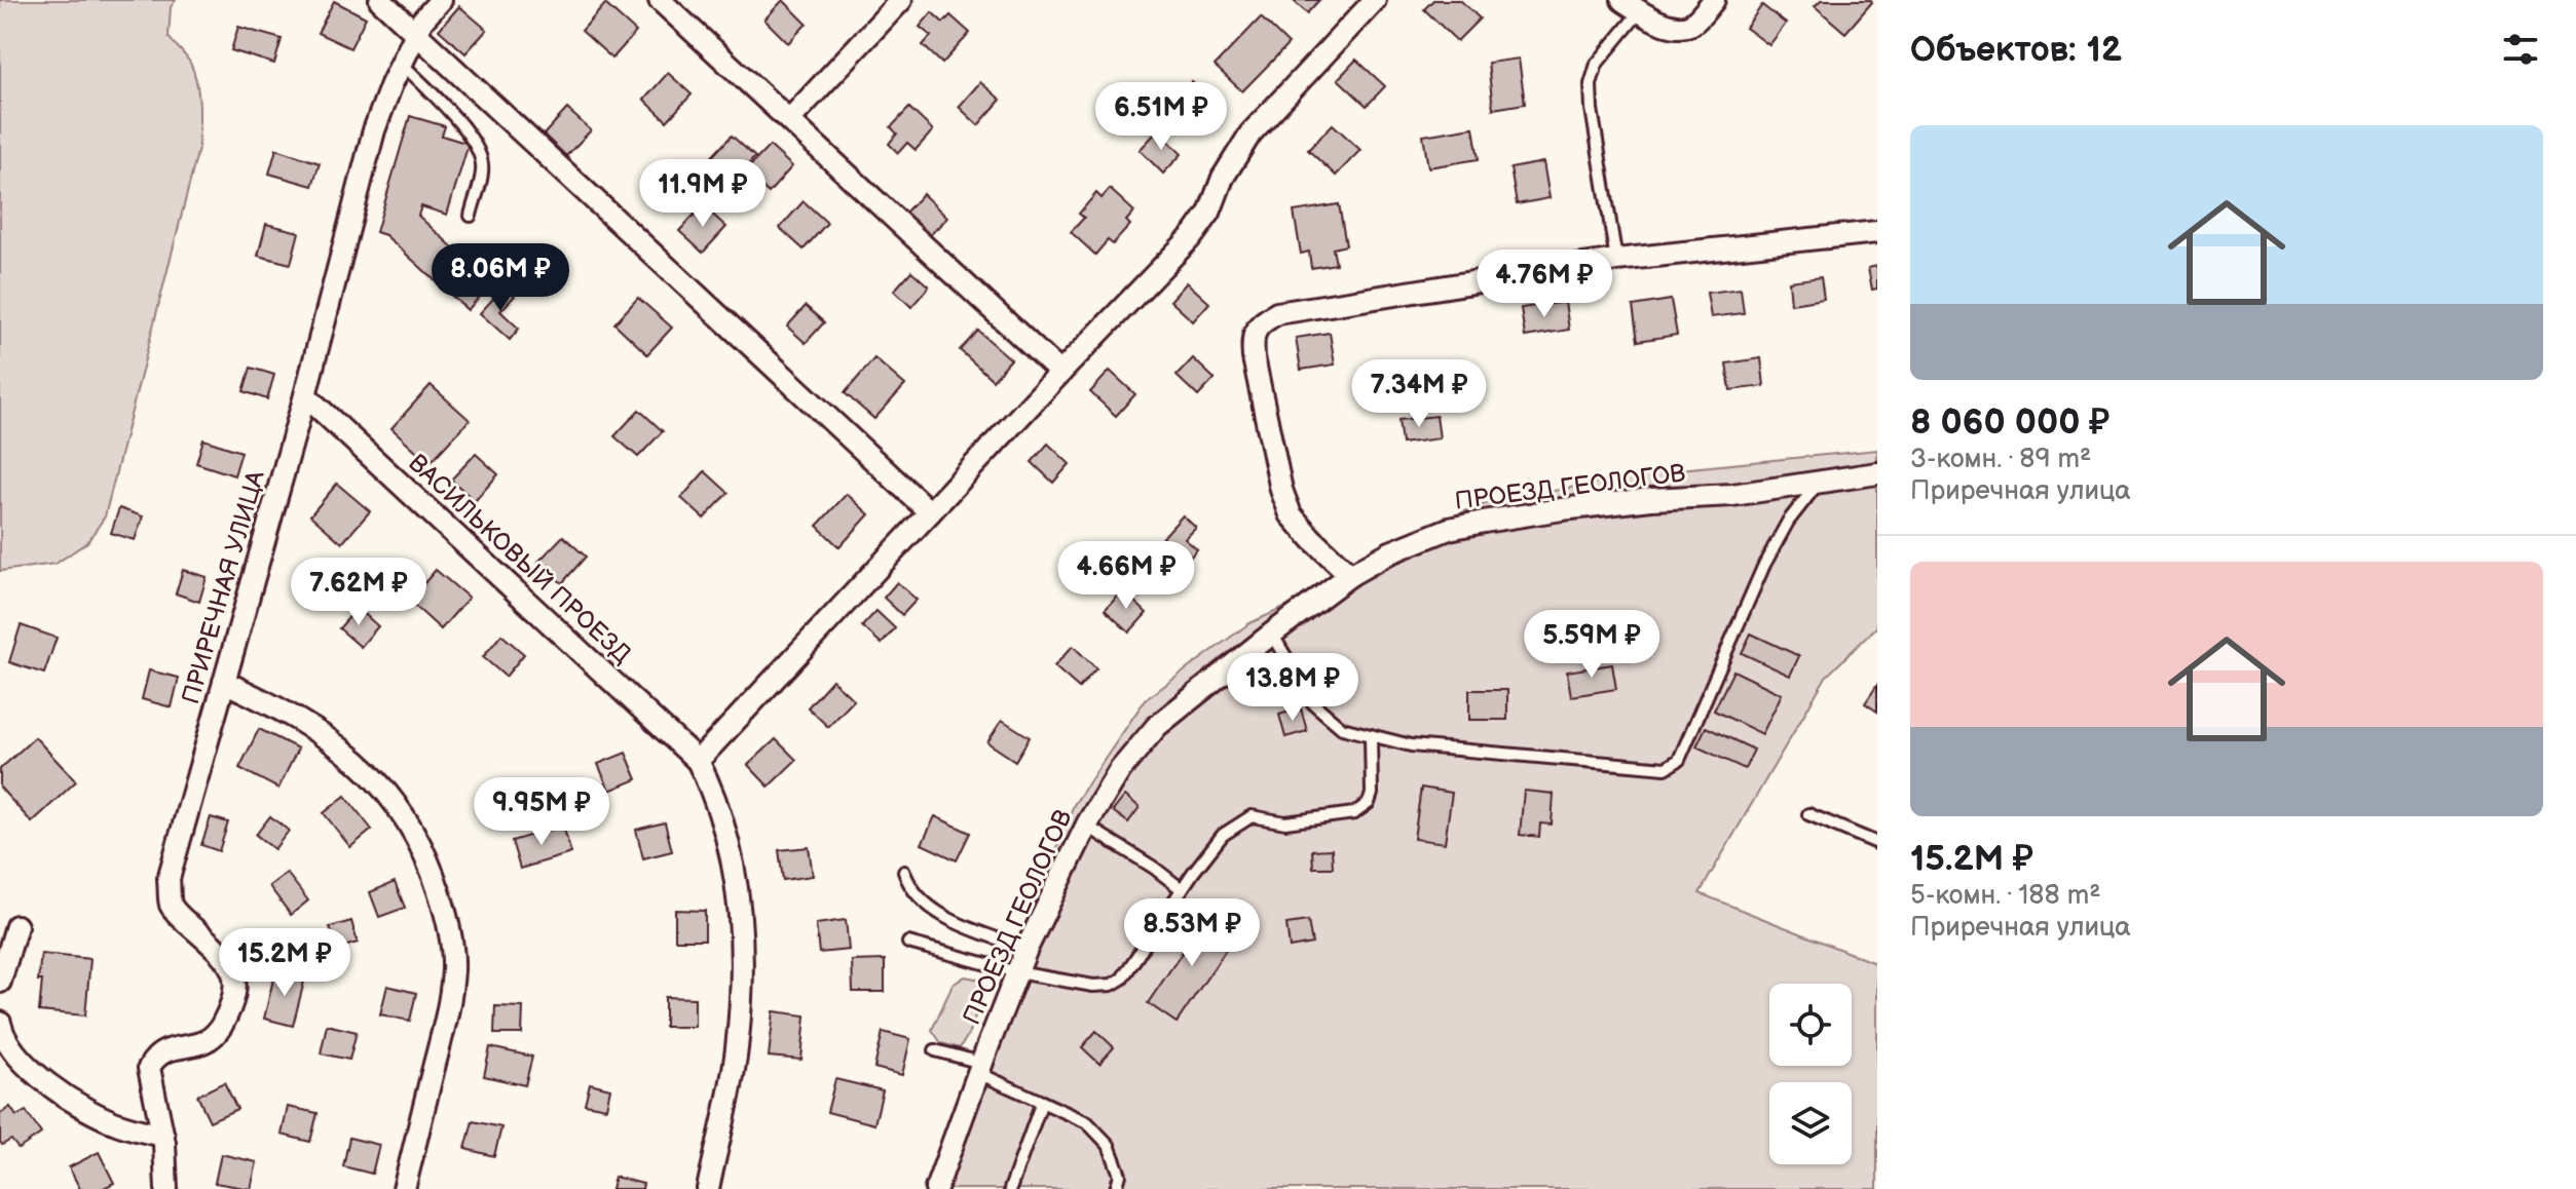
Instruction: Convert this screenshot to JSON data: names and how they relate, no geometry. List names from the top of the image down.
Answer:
{
  "streets": {
    "street": ["ПРОЕЗД ГЕОЛОГОВ", "ВАСИЛЬКОВЫЙ ПРОЕЗД", "ПРИРЕЧНАЯ УЛИЦА"]
  },
  "crossings": [
    ["ВАСИЛЬКОВЫЙ ПРОЕЗД", "ПРИРЕЧНАЯ УЛИЦА"]
  ],
  "page": {
    "heading": "Объектов: 12",
    "price": [
      "6.51M ₽",
      "11.9M ₽",
      "8.06M ₽",
      "4.76M ₽",
      "7.34M ₽",
      "4.66M ₽",
      "7.62M ₽",
      "5.59M ₽",
      "13.8M ₽",
      "9.95M ₽",
      "8.53M ₽",
      "15.2M ₽"
    ],
    "list": [
      {
        "name": "8 060 000 ₽",
        "note": "3-комн. · 89 m² · Приречная улица"
      },
      {
        "name": "15.2M ₽",
        "note": "5-комн. · 188 m² · Приречная улица"
      }
    ]
  }
}
